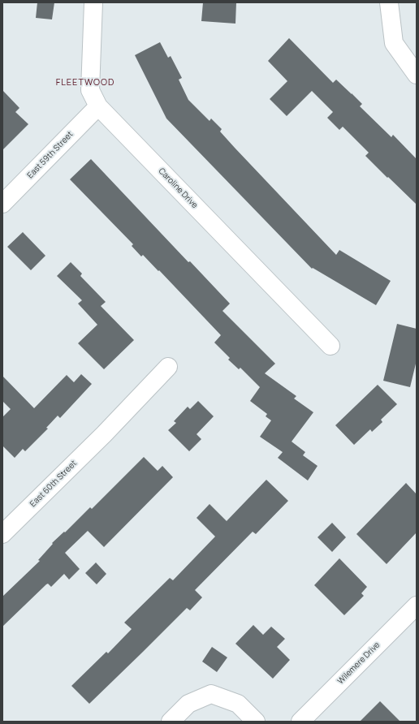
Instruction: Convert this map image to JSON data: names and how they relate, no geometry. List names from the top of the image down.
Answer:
{
  "streets": {
    "street": [
      "East 59th Street",
      "Caroline Drive",
      "East 60th Street",
      "Wilemere Drive"
    ]
  },
  "crossings": [
    ["East 59th Street", "Caroline Drive"]
  ],
  "districts": ["FLEETWOOD"]
}
